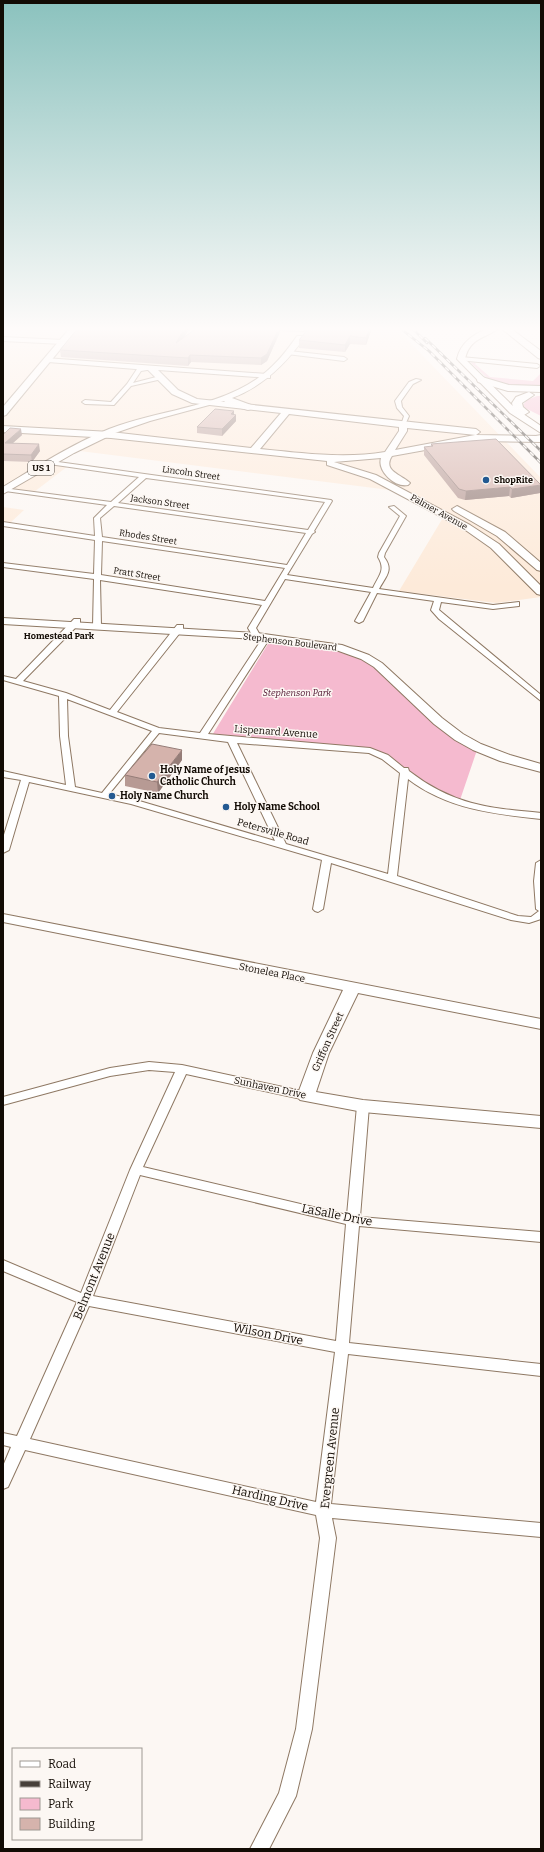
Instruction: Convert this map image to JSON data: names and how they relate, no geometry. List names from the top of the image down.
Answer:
{
  "streets": {
    "main road": ["US 1"],
    "street": [
      "Lincoln Street",
      "Jackson Street",
      "Palmer Avenue",
      "Rhodes Street",
      "Pratt Street",
      "Stephenson Boulevard",
      "Lispenard Avenue",
      "Petersville Road",
      "Stonelea Place",
      "Griffon Street",
      "Sunhaven Drive",
      "LaSalle Drive",
      "Belmont Avenue",
      "Wilson Drive",
      "Evergreen Avenue",
      "Harding Drive"
    ]
  },
  "crossings": [
    ["US 1", "Lincoln Street"],
    ["US 1", "Jackson Street"],
    ["Lincoln Street", "Jackson Street"],
    ["Stonelea Place", "Griffon Street"],
    ["Griffon Street", "Sunhaven Drive"],
    ["Sunhaven Drive", "Belmont Avenue"],
    ["Sunhaven Drive", "Evergreen Avenue"],
    ["LaSalle Drive", "Belmont Avenue"],
    ["LaSalle Drive", "Evergreen Avenue"],
    ["Belmont Avenue", "Wilson Drive"],
    ["Belmont Avenue", "Harding Drive"],
    ["Wilson Drive", "Evergreen Avenue"],
    ["Evergreen Avenue", "Harding Drive"]
  ],
  "districts": ["Homestead Park"],
  "parks": ["Stephenson Park"],
  "places": [
    "ShopRite",
    "Holy Name of Jesus Catholic Church",
    "Holy Name Church",
    "Holy Name School"
  ],
  "legend": [
    "Road",
    "Railway",
    "Park",
    "Building"
  ]
}
